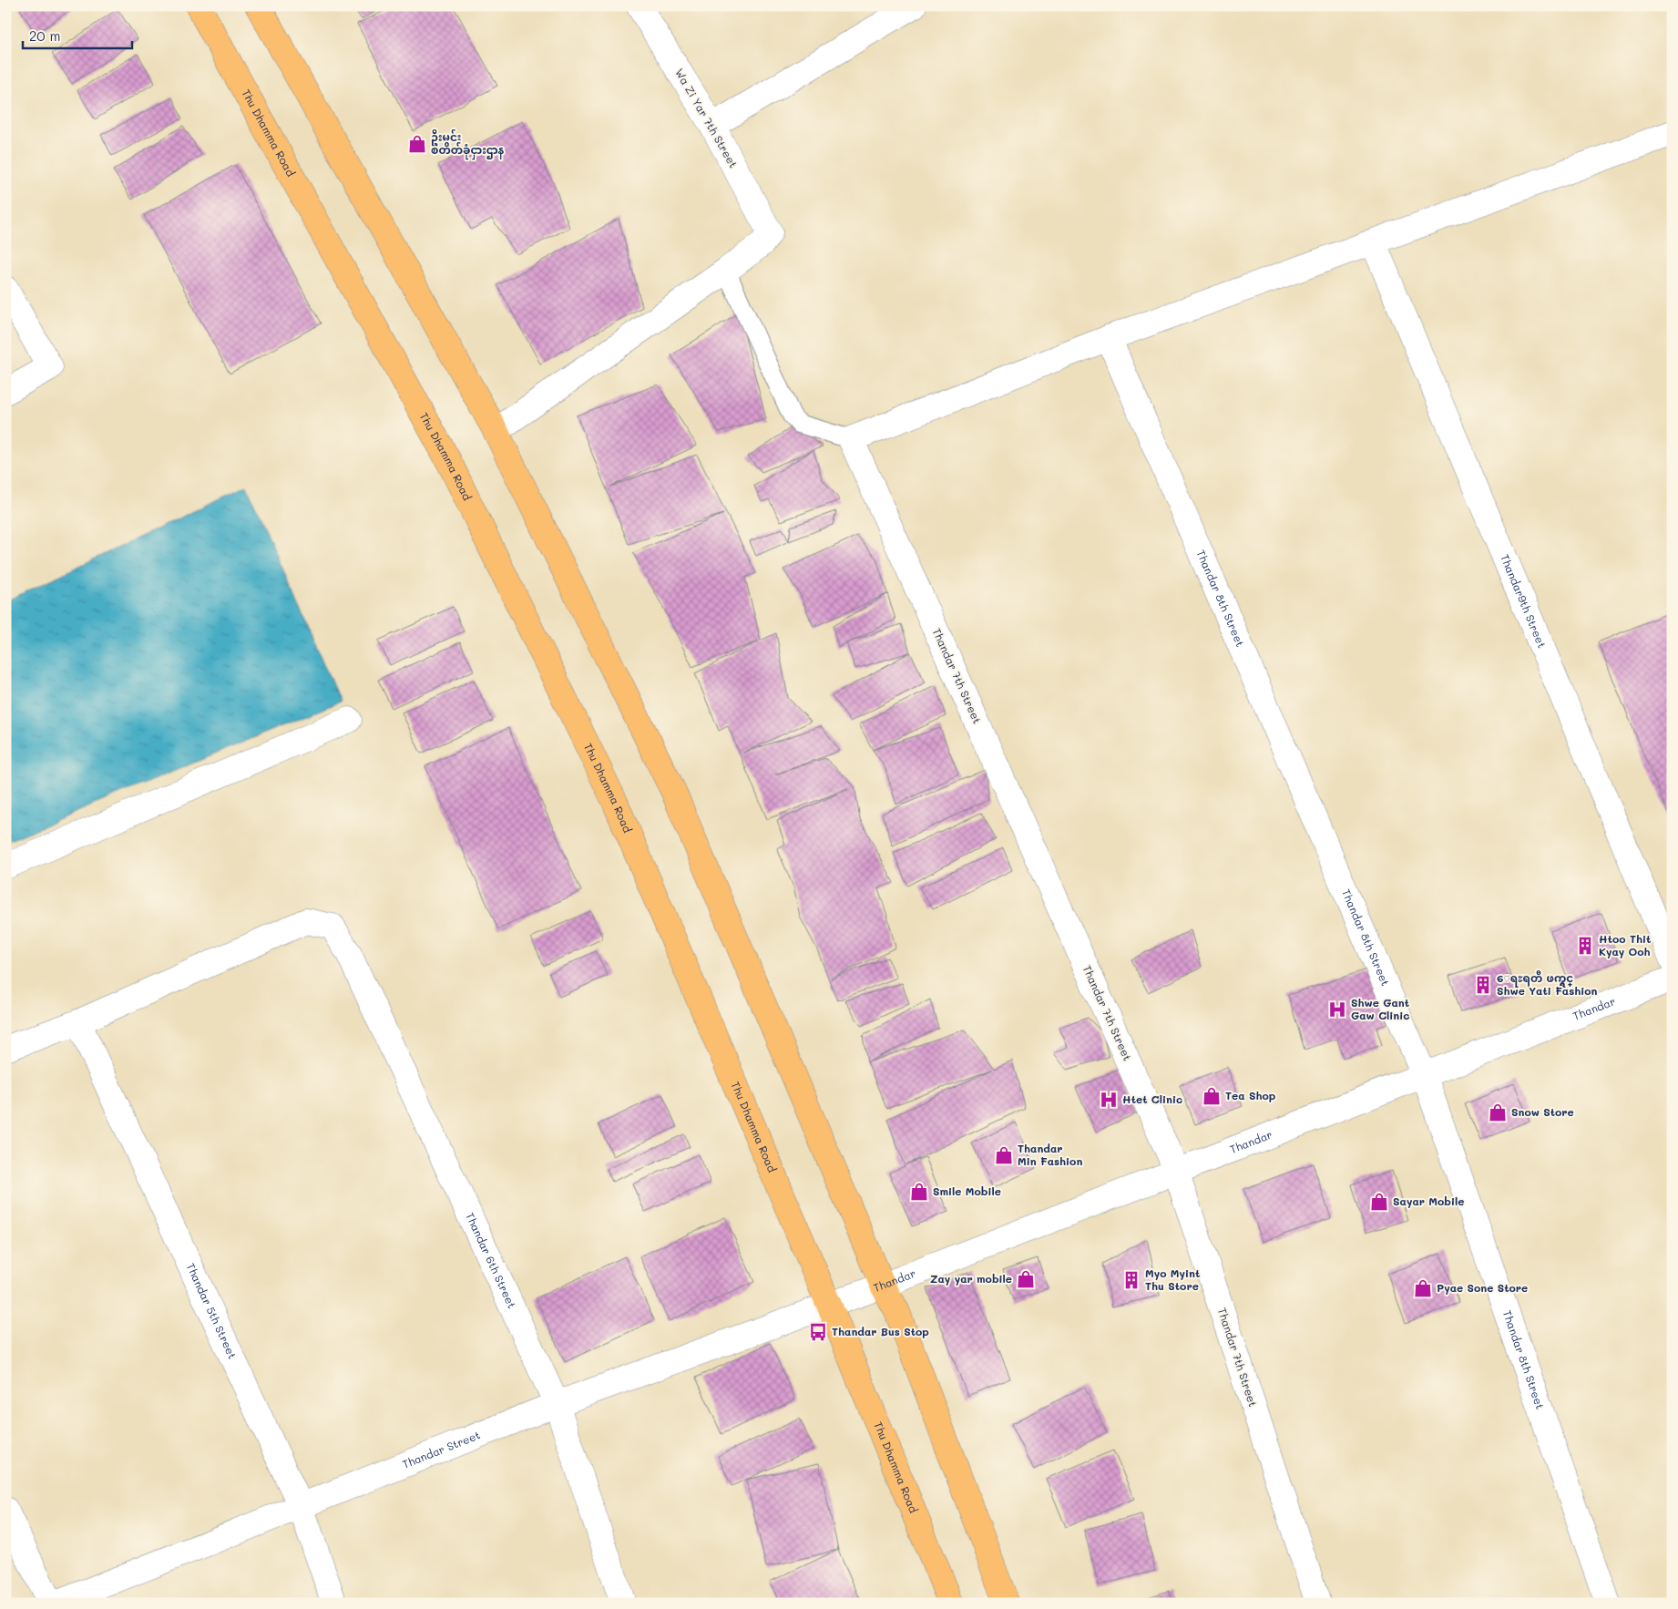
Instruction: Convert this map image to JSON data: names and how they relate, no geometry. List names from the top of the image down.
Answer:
{
  "streets": {
    "main road": ["Thu Dhamma Road"],
    "street": [
      "Wa Zi Yar 7th Street",
      "Thandar 8th Street",
      "Thandar9th Street",
      "Thandar 7th Street",
      "Thandar",
      "Thandar 6th Street",
      "Thandar 5th Street",
      "Thandar Street"
    ]
  },
  "crossings": [
    ["Thu Dhamma Road", "Thandar"],
    ["Thu Dhamma Road", "Thandar Street"],
    ["Thandar 8th Street", "Thandar"],
    ["Thandar 7th Street", "Thandar"],
    ["Thandar", "Thandar Street"],
    ["Thandar 6th Street", "Thandar 5th Street"],
    ["Thandar 6th Street", "Thandar Street"],
    ["Thandar 5th Street", "Thandar Street"]
  ],
  "places": {
    "shop": [
      "ဦးမင်း စတိတ်ခုံငှားဌာန",
      "Tea Shop",
      "Snow Store",
      "Thandar Min Fashion",
      "Smile Mobile",
      "Sayar Mobile",
      "Zay yar mobile",
      "Pyae Sone Store"
    ],
    "building": ["Htoo Thit Kyay Ooh", "ေရႊရတီ ဖက္ရွင္ Shwe Yati Fashion", "Myo Myint Thu Store"],
    "hospital": ["Shwe Gant Gaw Clinic", "Htet Clinic"],
    "bus stop": ["Thandar Bus Stop"]
  },
  "scale_bar": "20 m"
}
